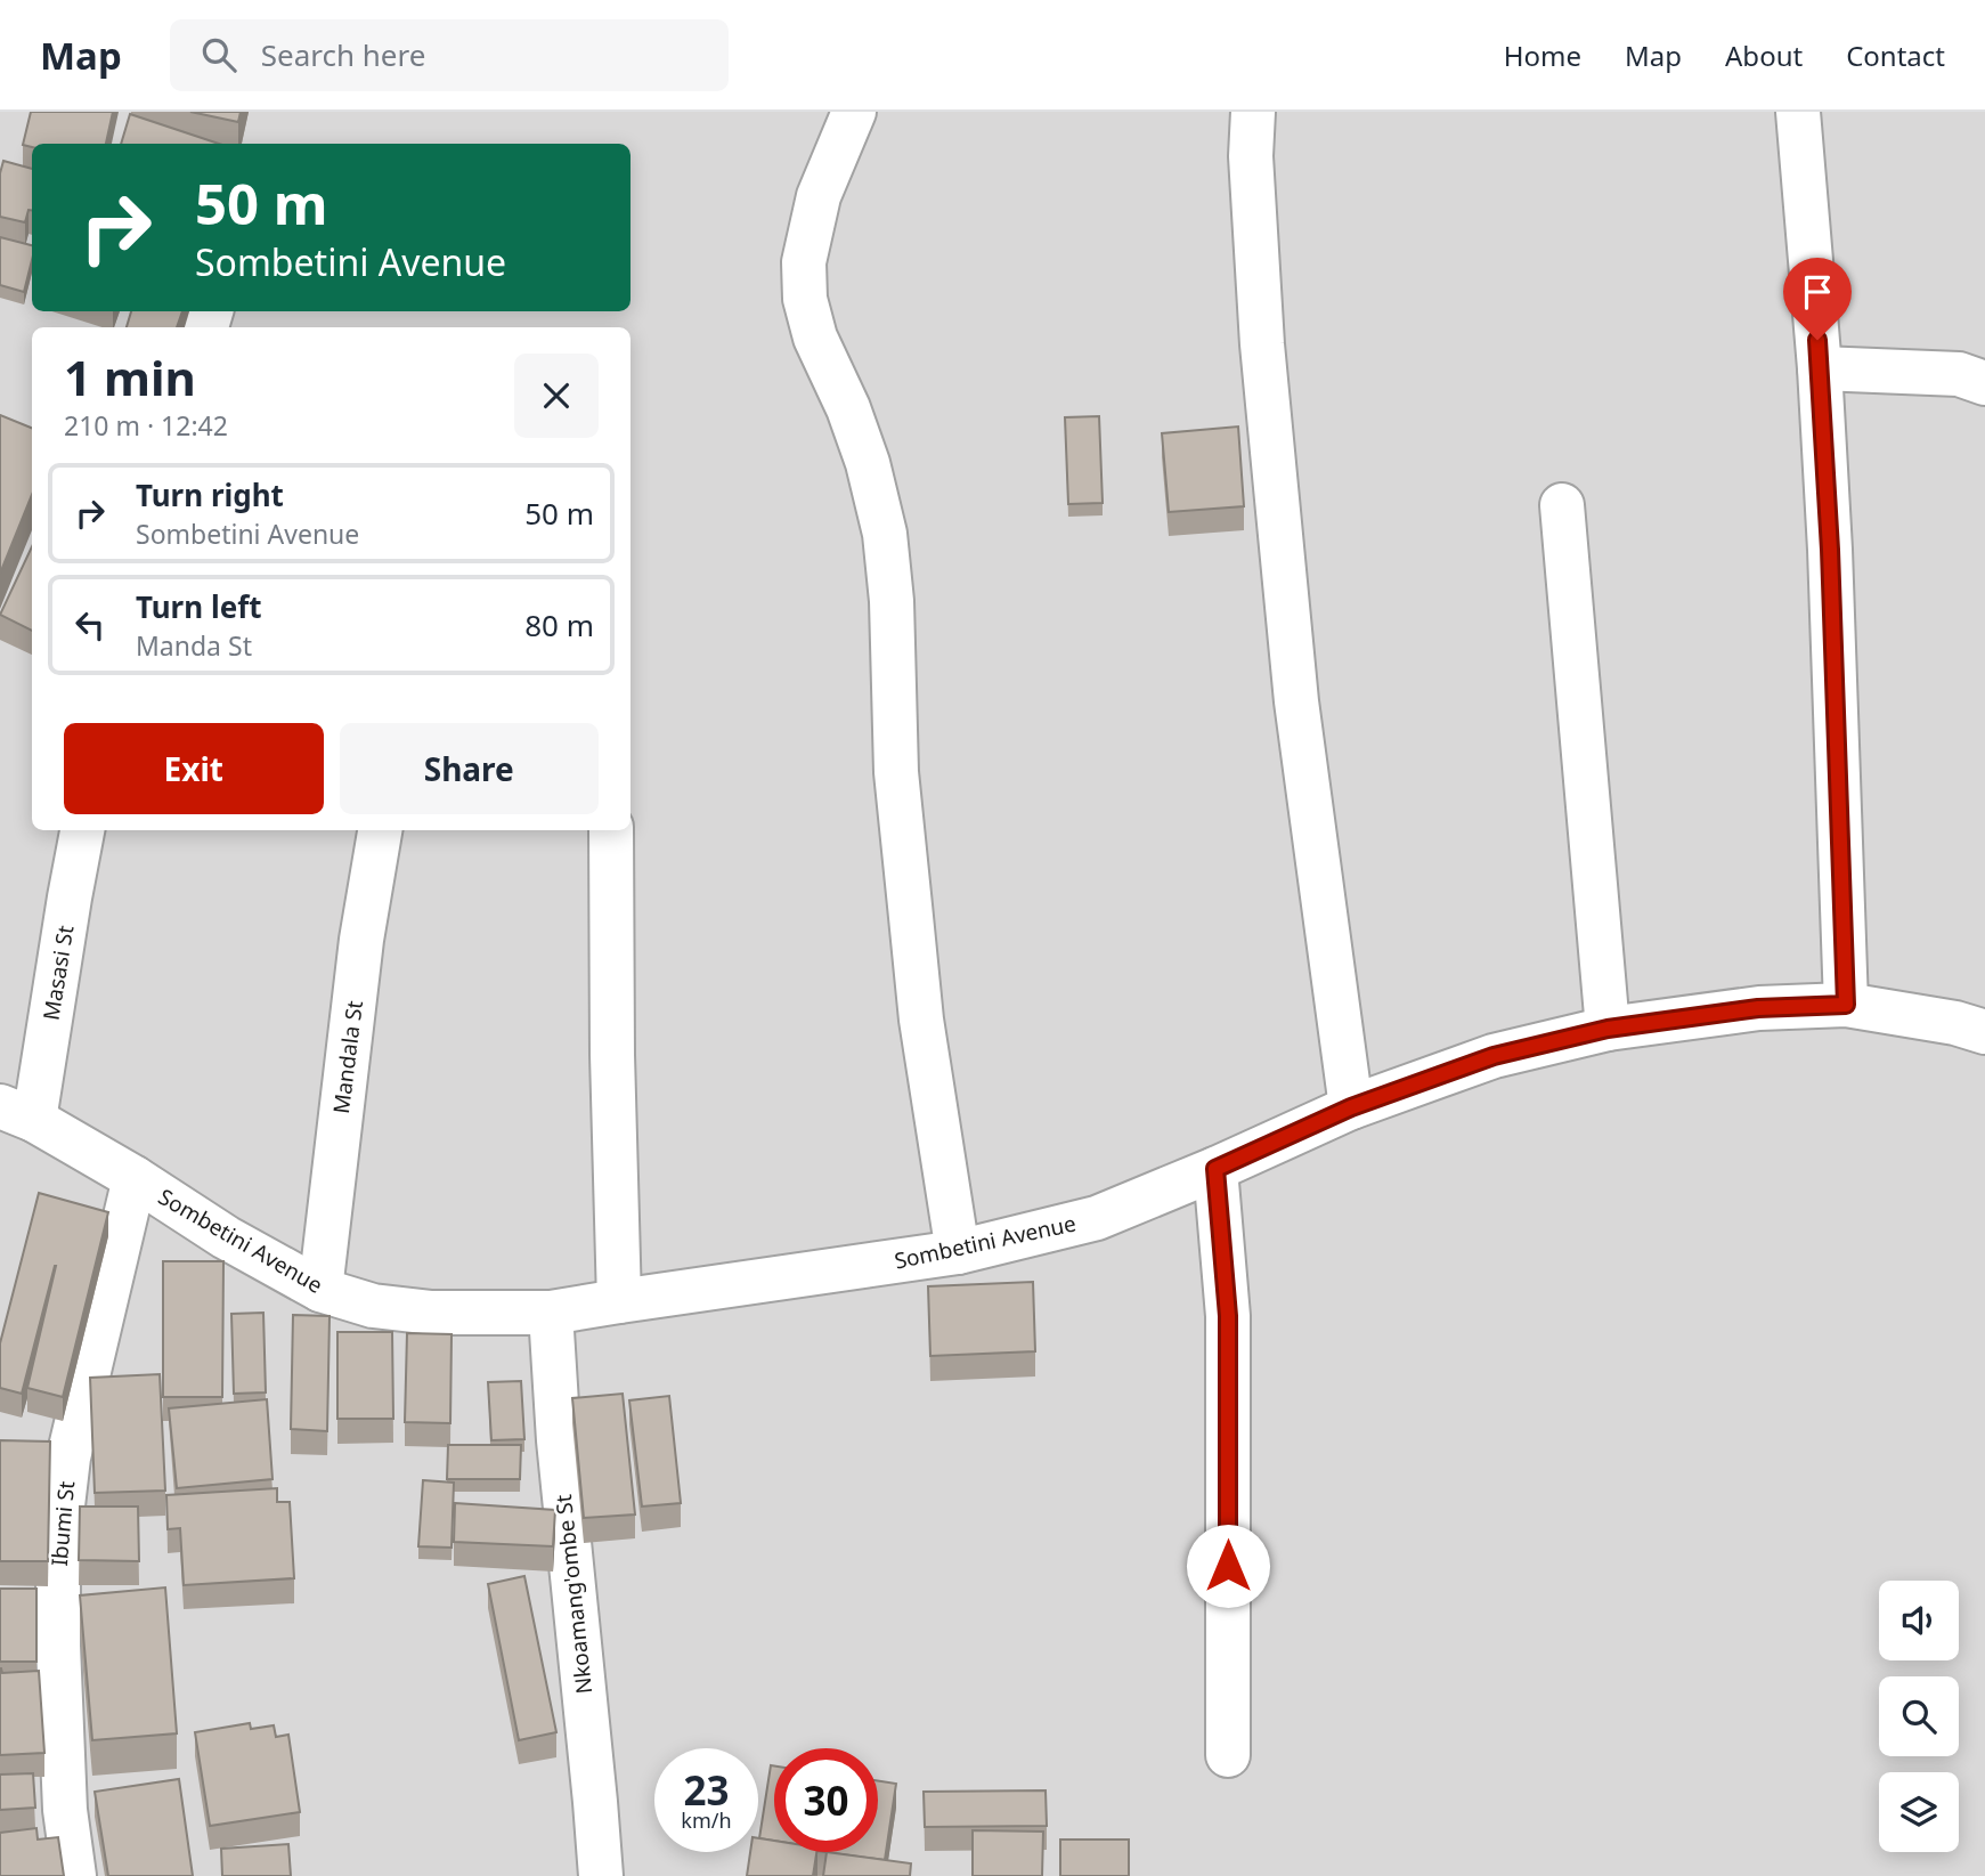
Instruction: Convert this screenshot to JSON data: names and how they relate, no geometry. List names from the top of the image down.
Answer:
{
  "streets": {
    "street": [
      "Masasi St",
      "Mandala St",
      "Sombetini Avenue",
      "Ibumi St",
      "Nkoamang'ombe St"
    ]
  },
  "crossings": [
    ["Masasi St", "Sombetini Avenue"],
    ["Mandala St", "Sombetini Avenue"],
    ["Sombetini Avenue", "Ibumi St"],
    ["Sombetini Avenue", "Nkoamang'ombe St"]
  ],
  "page": {
    "header": "Map",
    "search": "Search here",
    "nav": [
      "Home",
      "Map",
      "About",
      "Contact"
    ],
    "turn": ["50 m", "Sombetini Avenue"],
    "heading": ["1 min", "210 m · 12:42"],
    "list": [
      {
        "name": "Turn right",
        "note": "Sombetini Avenue",
        "value": "50 m"
      },
      {
        "name": "Turn left",
        "note": "Manda St",
        "value": "80 m"
      }
    ],
    "buttons": ["Exit", "Share"],
    "speed": "23 km/h",
    "limit": "30"
  }
}
